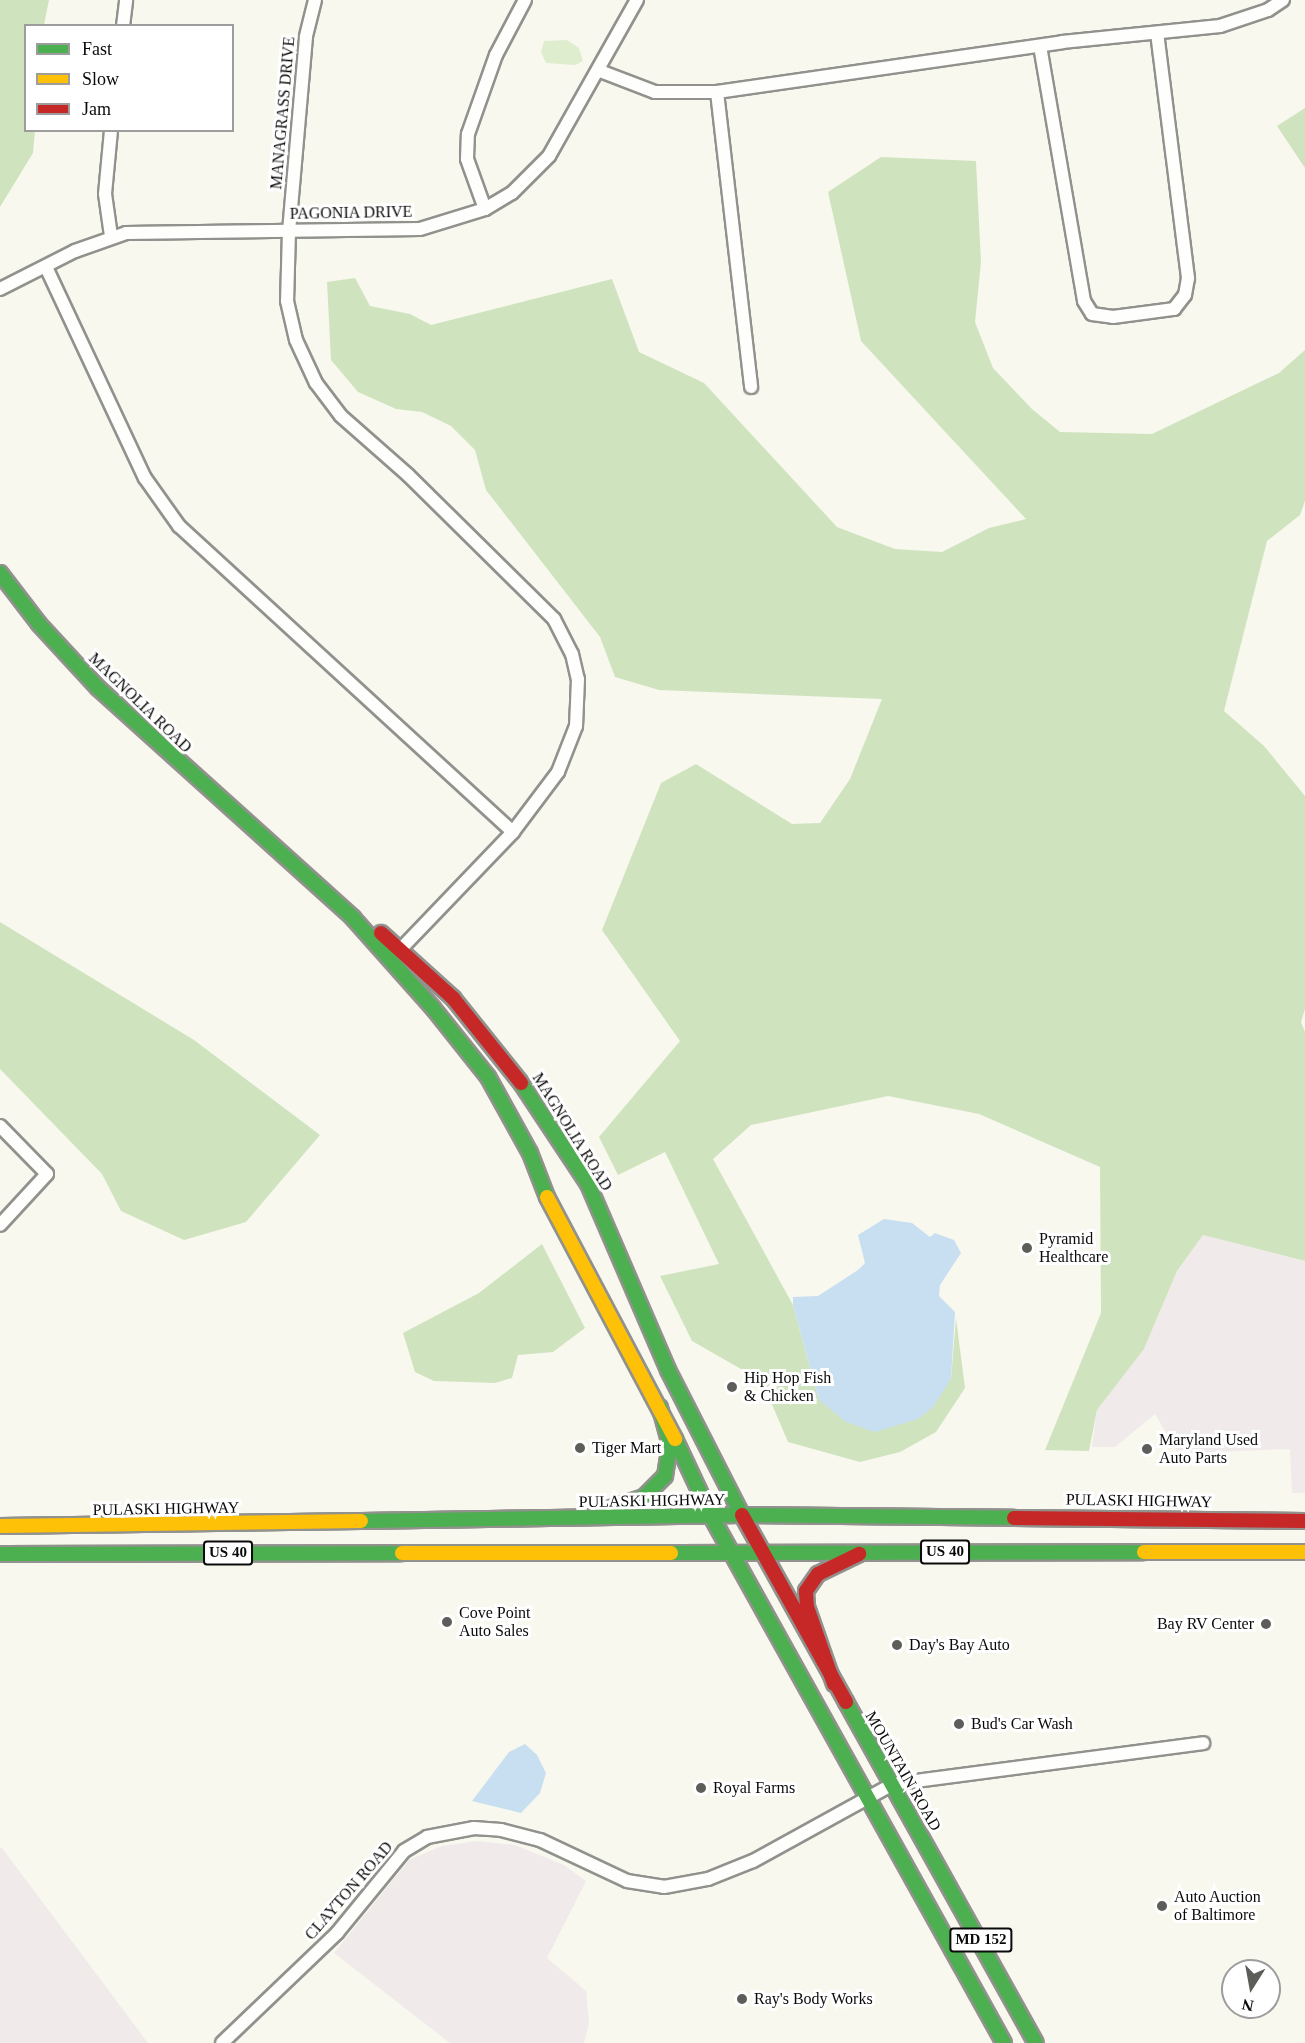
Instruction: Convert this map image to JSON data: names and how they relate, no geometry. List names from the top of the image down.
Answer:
{
  "streets": {
    "main road": [
      "MAGNOLIA ROAD",
      "PULASKI HIGHWAY",
      "US 40",
      "MOUNTAIN ROAD",
      "MD 152"
    ],
    "street": ["MANAGRASS DRIVE", "PAGONIA DRIVE", "CLAYTON ROAD"]
  },
  "crossings": [
    ["MANAGRASS DRIVE", "PAGONIA DRIVE"],
    ["MANAGRASS DRIVE", "MAGNOLIA ROAD"],
    ["MAGNOLIA ROAD", "PULASKI HIGHWAY"],
    ["MAGNOLIA ROAD", "MOUNTAIN ROAD"],
    ["MAGNOLIA ROAD", "MD 152"],
    ["PULASKI HIGHWAY", "MOUNTAIN ROAD"],
    ["PULASKI HIGHWAY", "MD 152"],
    ["MOUNTAIN ROAD", "CLAYTON ROAD"],
    ["CLAYTON ROAD", "MD 152"]
  ],
  "places": [
    "Pyramid Healthcare",
    "Hip Hop Fish & Chicken",
    "Tiger Mart",
    "Maryland Used Auto Parts",
    "Cove Point Auto Sales",
    "Bay RV Center",
    "Day's Bay Auto",
    "Bud's Car Wash",
    "Royal Farms",
    "Auto Auction of Baltimore",
    "Ray's Body Works"
  ],
  "legend": ["Fast", "Slow", "Jam"],
  "north": "bottom"
}
